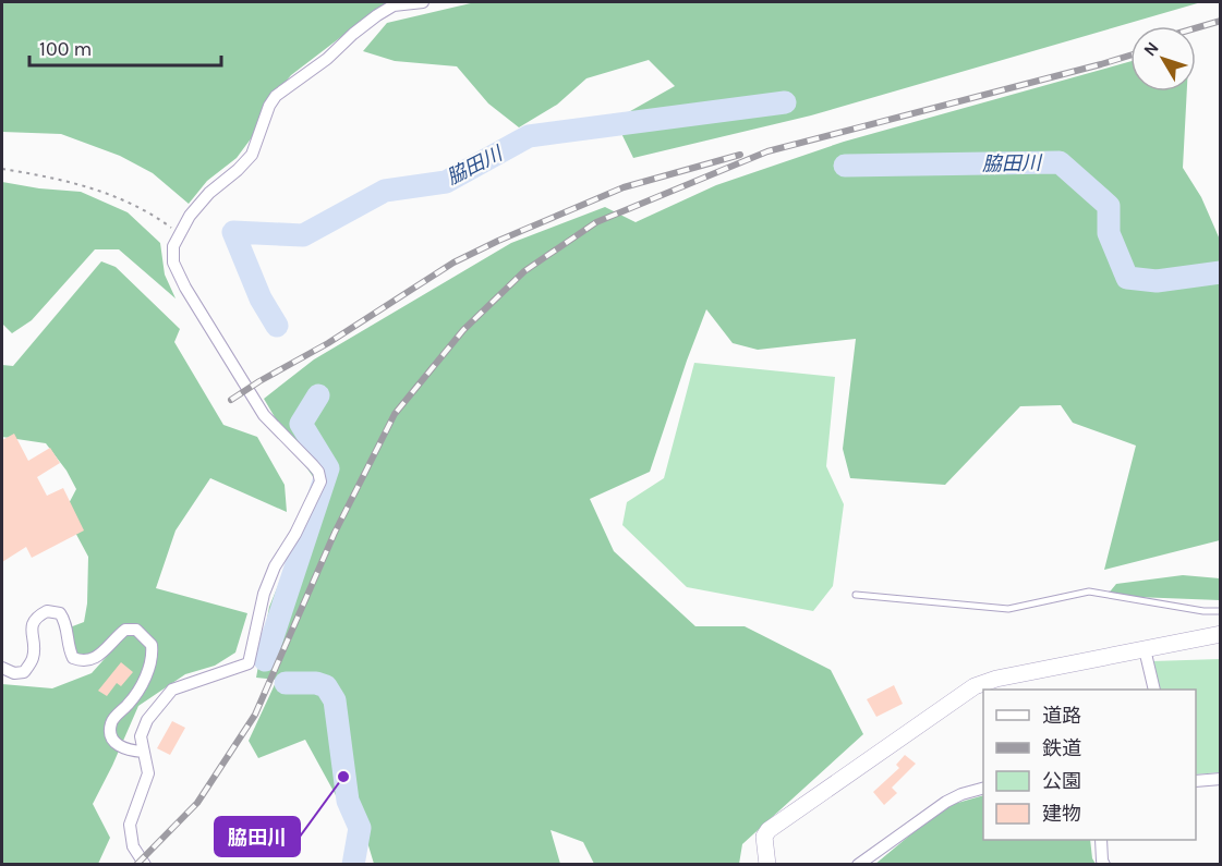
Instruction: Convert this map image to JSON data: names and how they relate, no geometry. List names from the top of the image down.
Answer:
{
  "water": ["脇田川"],
  "places": ["脇田川"],
  "legend": [
    "道路",
    "鉄道",
    "公園",
    "建物"
  ],
  "scale_bar": "100 m",
  "north": "top left"
}
